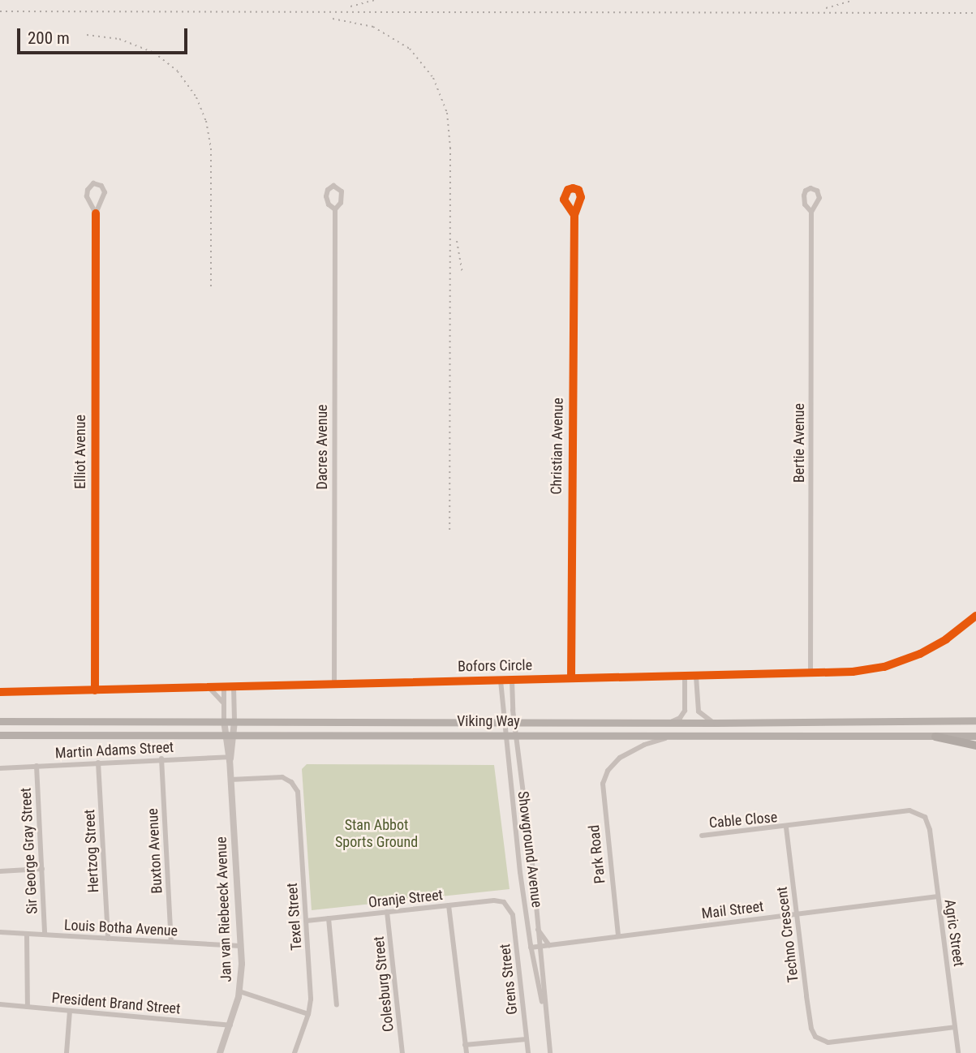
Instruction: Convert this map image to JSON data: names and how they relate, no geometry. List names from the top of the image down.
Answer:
{
  "streets": {
    "main road": ["Viking Way"],
    "street": [
      "Bertie Avenue",
      "Christian Avenue",
      "Dacres Avenue",
      "Elliot Avenue",
      "Bofors Circle",
      "Martin Adams Street",
      "Cable Close",
      "Showground Avenue",
      "Sir George Gray Street",
      "Hertzog Street",
      "Buxton Avenue",
      "Park Road",
      "Oranje Street",
      "Jan van Riebeeck Avenue",
      "Mail Street",
      "Texel Street",
      "Louis Botha Avenue",
      "Agric Street",
      "Techno Crescent",
      "Grens Street",
      "Colesburg Street",
      "President Brand Street"
    ]
  },
  "crossings": [
    ["Bertie Avenue", "Bofors Circle"],
    ["Christian Avenue", "Bofors Circle"],
    ["Dacres Avenue", "Bofors Circle"],
    ["Elliot Avenue", "Bofors Circle"],
    ["Bofors Circle", "Showground Avenue"],
    ["Bofors Circle", "Jan van Riebeeck Avenue"],
    ["Viking Way", "Showground Avenue"],
    ["Viking Way", "Park Road"],
    ["Viking Way", "Jan van Riebeeck Avenue"],
    ["Martin Adams Street", "Sir George Gray Street"],
    ["Martin Adams Street", "Hertzog Street"],
    ["Martin Adams Street", "Buxton Avenue"],
    ["Martin Adams Street", "Jan van Riebeeck Avenue"],
    ["Cable Close", "Agric Street"],
    ["Cable Close", "Techno Crescent"],
    ["Showground Avenue", "Mail Street"],
    ["Sir George Gray Street", "Louis Botha Avenue"],
    ["Hertzog Street", "Louis Botha Avenue"],
    ["Buxton Avenue", "Louis Botha Avenue"],
    ["Park Road", "Mail Street"],
    ["Oranje Street", "Texel Street"],
    ["Oranje Street", "Grens Street"],
    ["Oranje Street", "Colesburg Street"],
    ["Jan van Riebeeck Avenue", "Texel Street"],
    ["Jan van Riebeeck Avenue", "Louis Botha Avenue"],
    ["Jan van Riebeeck Avenue", "President Brand Street"],
    ["Mail Street", "Agric Street"],
    ["Mail Street", "Techno Crescent"],
    ["Agric Street", "Techno Crescent"]
  ],
  "parks": ["Stan Abbot Sports Ground"],
  "scale_bar": "200 m"
}
